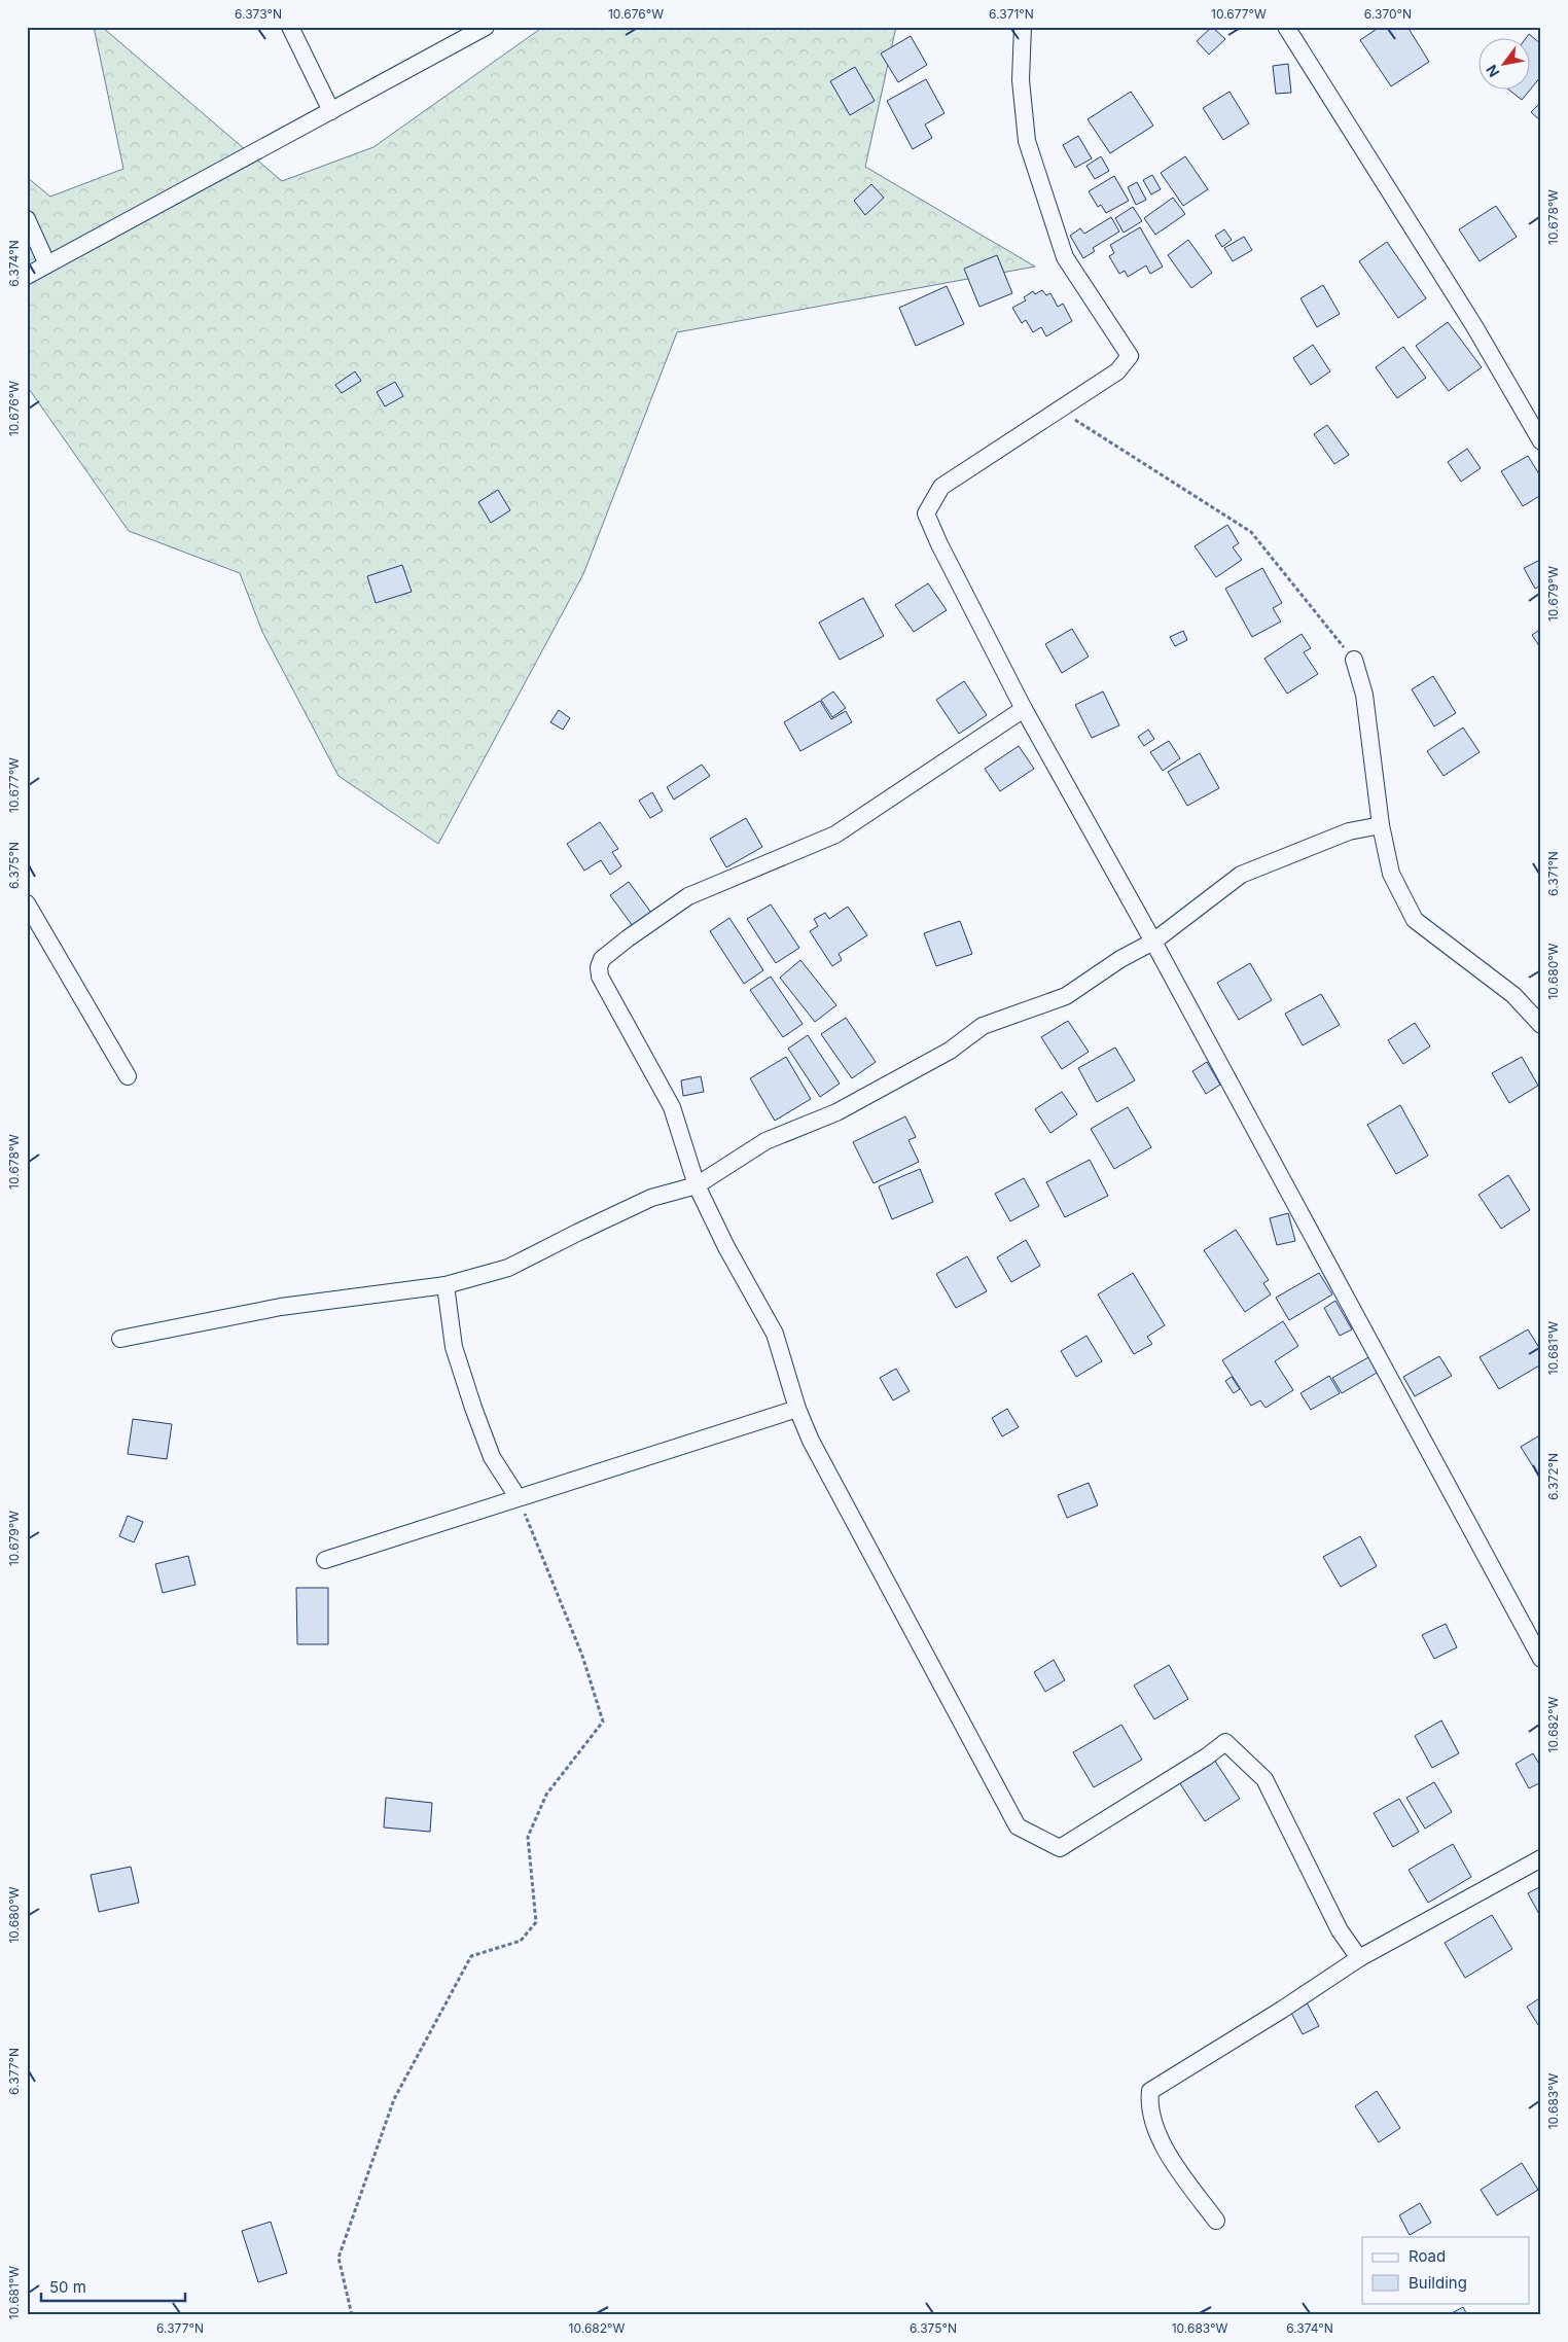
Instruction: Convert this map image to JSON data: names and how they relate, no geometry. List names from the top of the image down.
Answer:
{
  "legend": ["Road", "Building"],
  "scale_bar": "50 m",
  "north": "bottom left",
  "coordinates": [
    "6.373°N",
    "10.676°W",
    "6.371°N",
    "10.677°W",
    "6.370°N",
    "10.678°W",
    "6.374°N",
    "10.679°W",
    "6.375°N",
    "10.680°W",
    "10.681°W",
    "6.372°N",
    "10.682°W",
    "6.377°N",
    "10.683°W"
  ]
}
